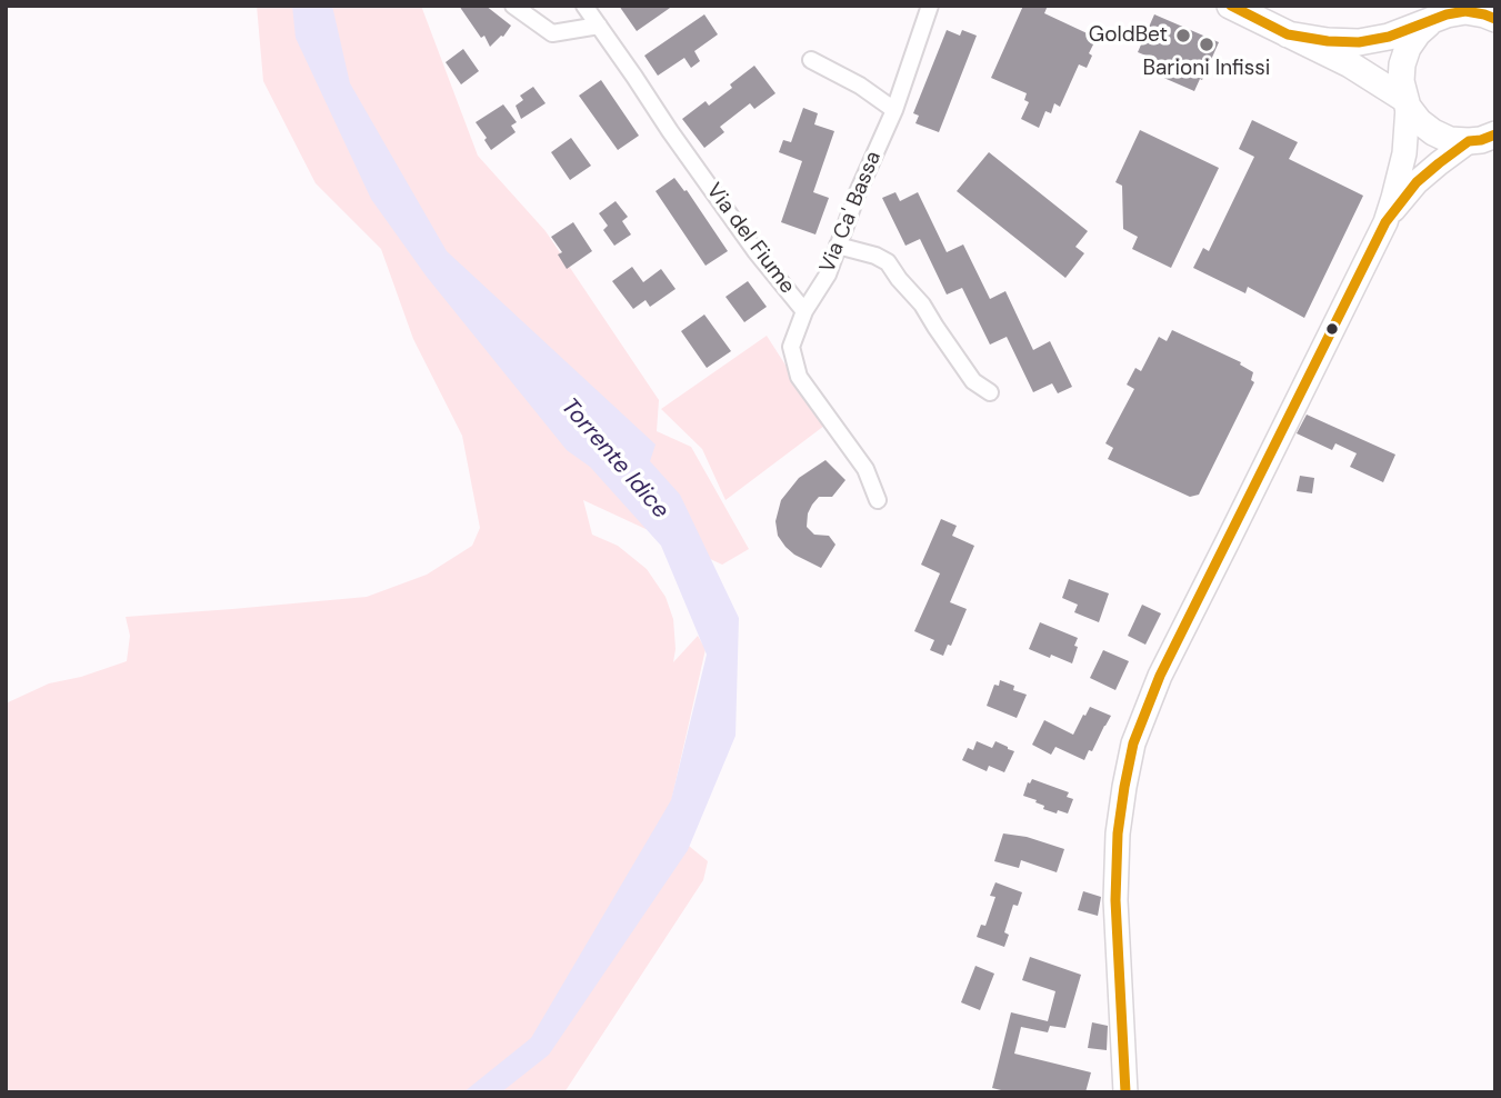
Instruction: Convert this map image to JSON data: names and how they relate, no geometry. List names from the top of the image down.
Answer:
{
  "streets": {
    "street": ["Via Ca' Bassa", "Via del Fiume"]
  },
  "crossings": [
    ["Via Ca' Bassa", "Via del Fiume"]
  ],
  "water": ["Torrente Idice"],
  "places": ["GoldBet", "Barioni Infissi"]
}
